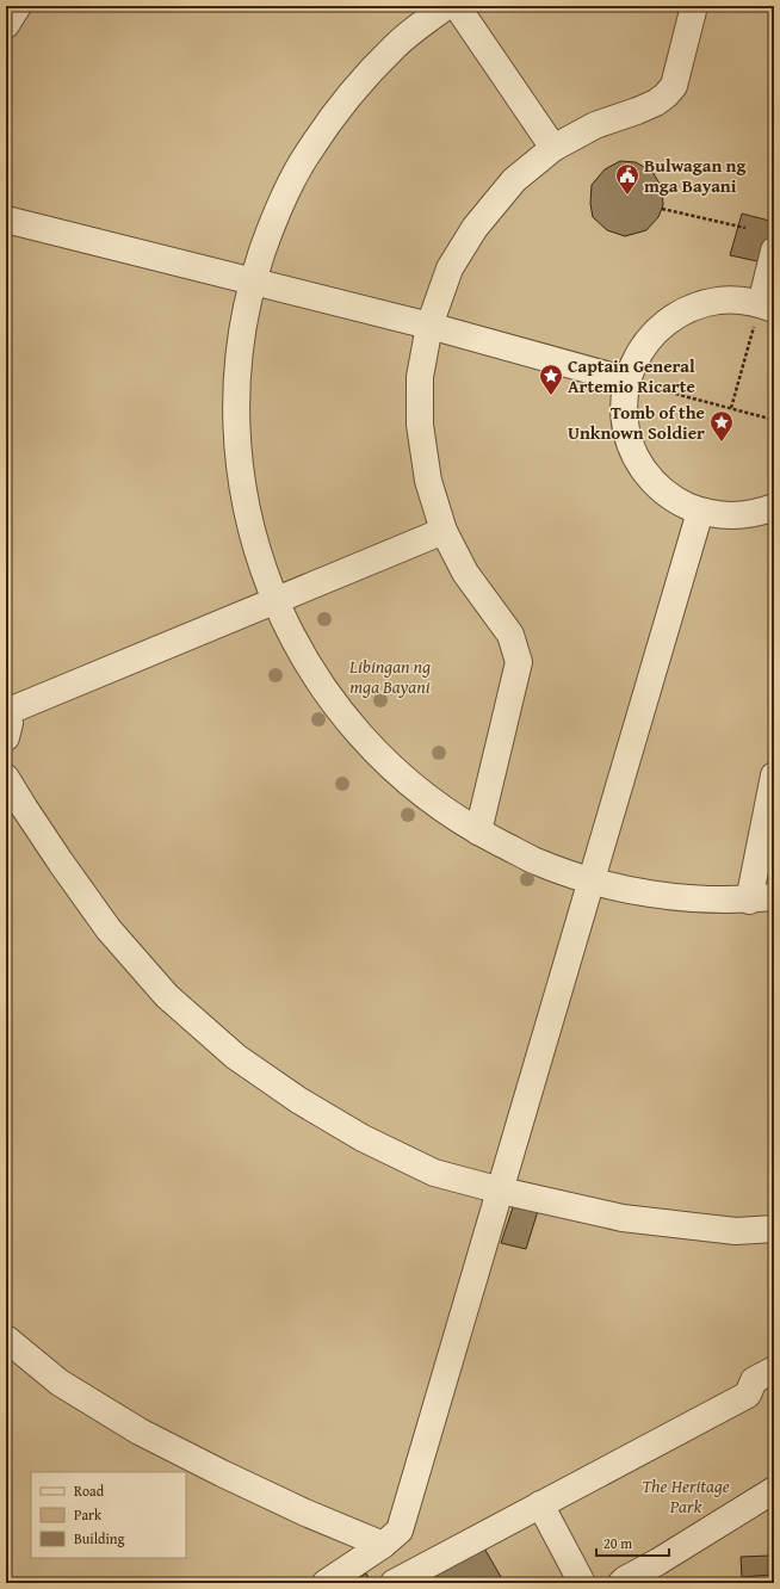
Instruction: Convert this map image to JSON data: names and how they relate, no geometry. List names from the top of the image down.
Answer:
{
  "parks": ["Libingan ng mga Bayani", "The Heritage Park"],
  "places": {
    "public building": ["Bulwagan ng mga Bayani"],
    "place": ["Captain General Artemio Ricarte", "Tomb of the Unknown Soldier"]
  },
  "legend": ["Road", "Park", "Building"],
  "scale_bar": "20 m"
}
